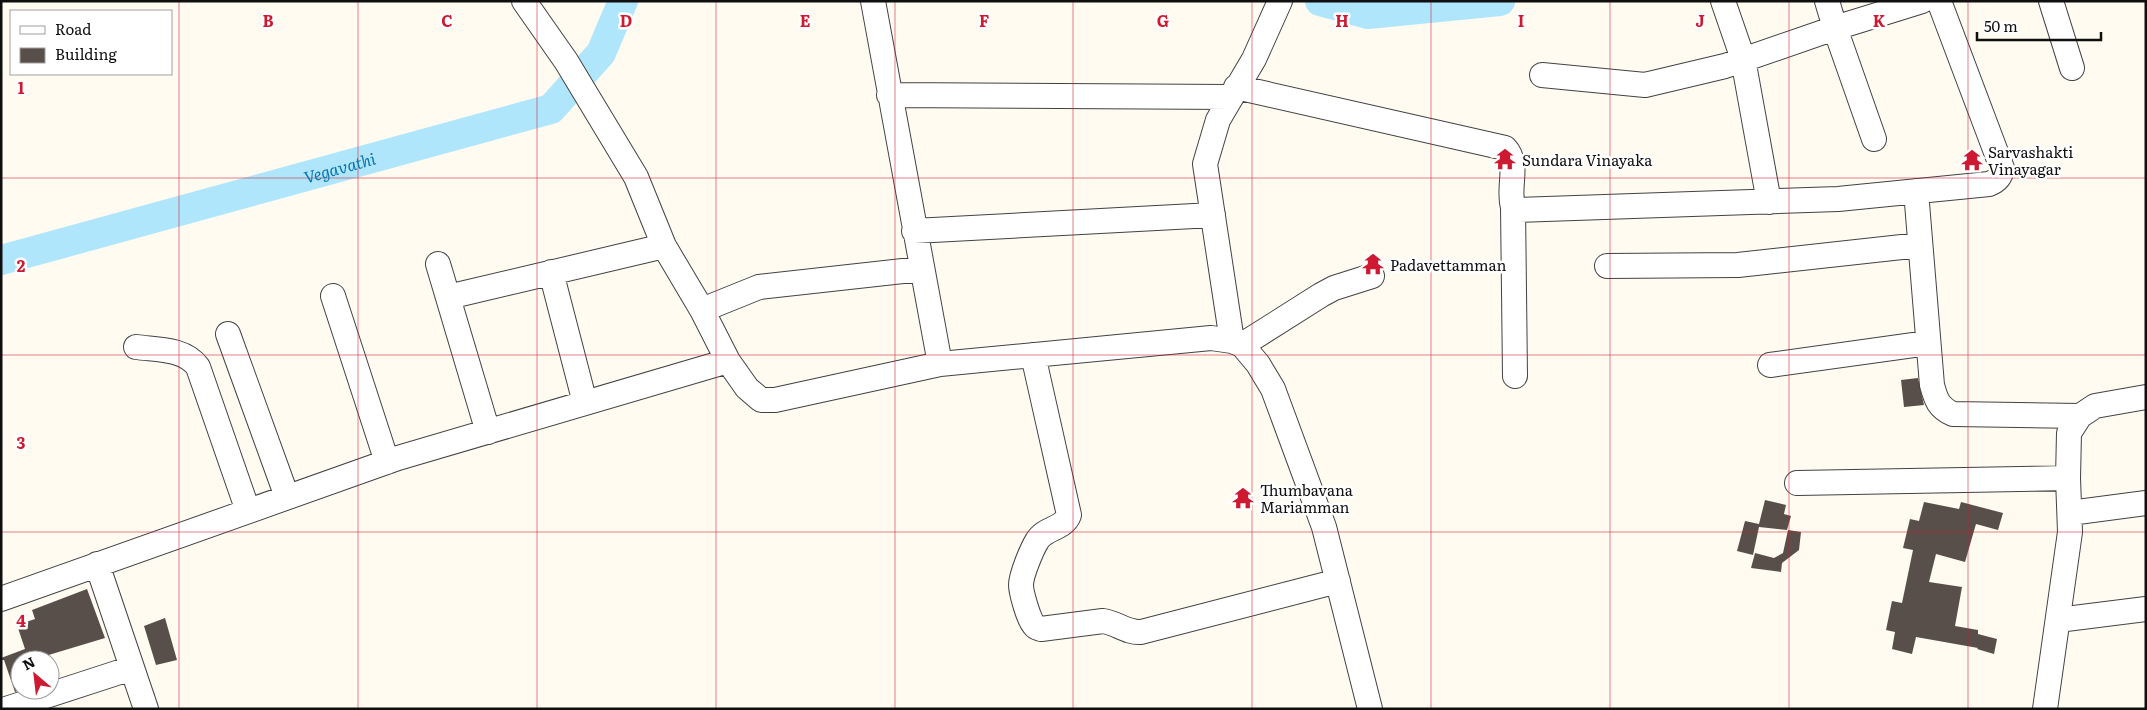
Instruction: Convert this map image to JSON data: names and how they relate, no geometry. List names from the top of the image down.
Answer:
{
  "water": ["Vegavathi"],
  "places": {
    "temple": [
      "Sundara Vinayaka",
      "Sarvashakti Vinayagar",
      "Padavettamman",
      "Thumbavana Mariamman"
    ]
  },
  "legend": ["Road", "Building"],
  "scale_bar": "50 m",
  "north": "top left",
  "grid": {
    "columns": [
      "B",
      "C",
      "D",
      "E",
      "F",
      "G",
      "H",
      "I",
      "J",
      "K"
    ],
    "rows": [
      "1",
      "2",
      "3",
      "4"
    ]
  }
}
